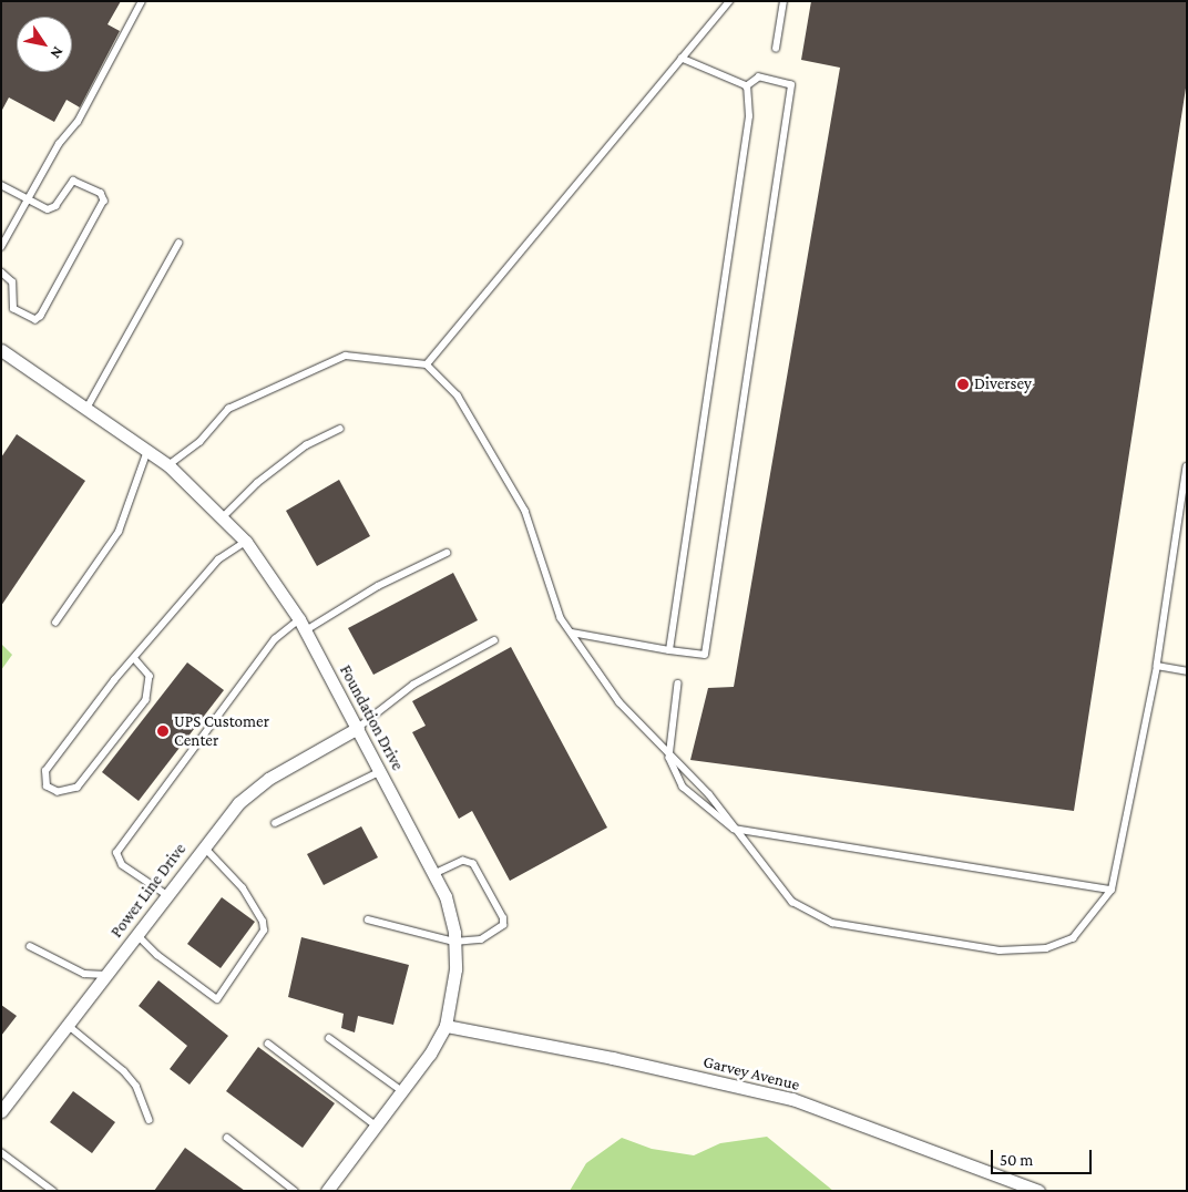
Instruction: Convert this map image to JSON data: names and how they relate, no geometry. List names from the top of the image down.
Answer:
{
  "streets": {
    "street": ["Foundation Drive", "Power Line Drive", "Garvey Avenue"]
  },
  "crossings": [
    ["Foundation Drive", "Power Line Drive"],
    ["Foundation Drive", "Garvey Avenue"]
  ],
  "places": ["Diversey", "UPS Customer Center"],
  "scale_bar": "50 m",
  "north": "bottom right"
}
